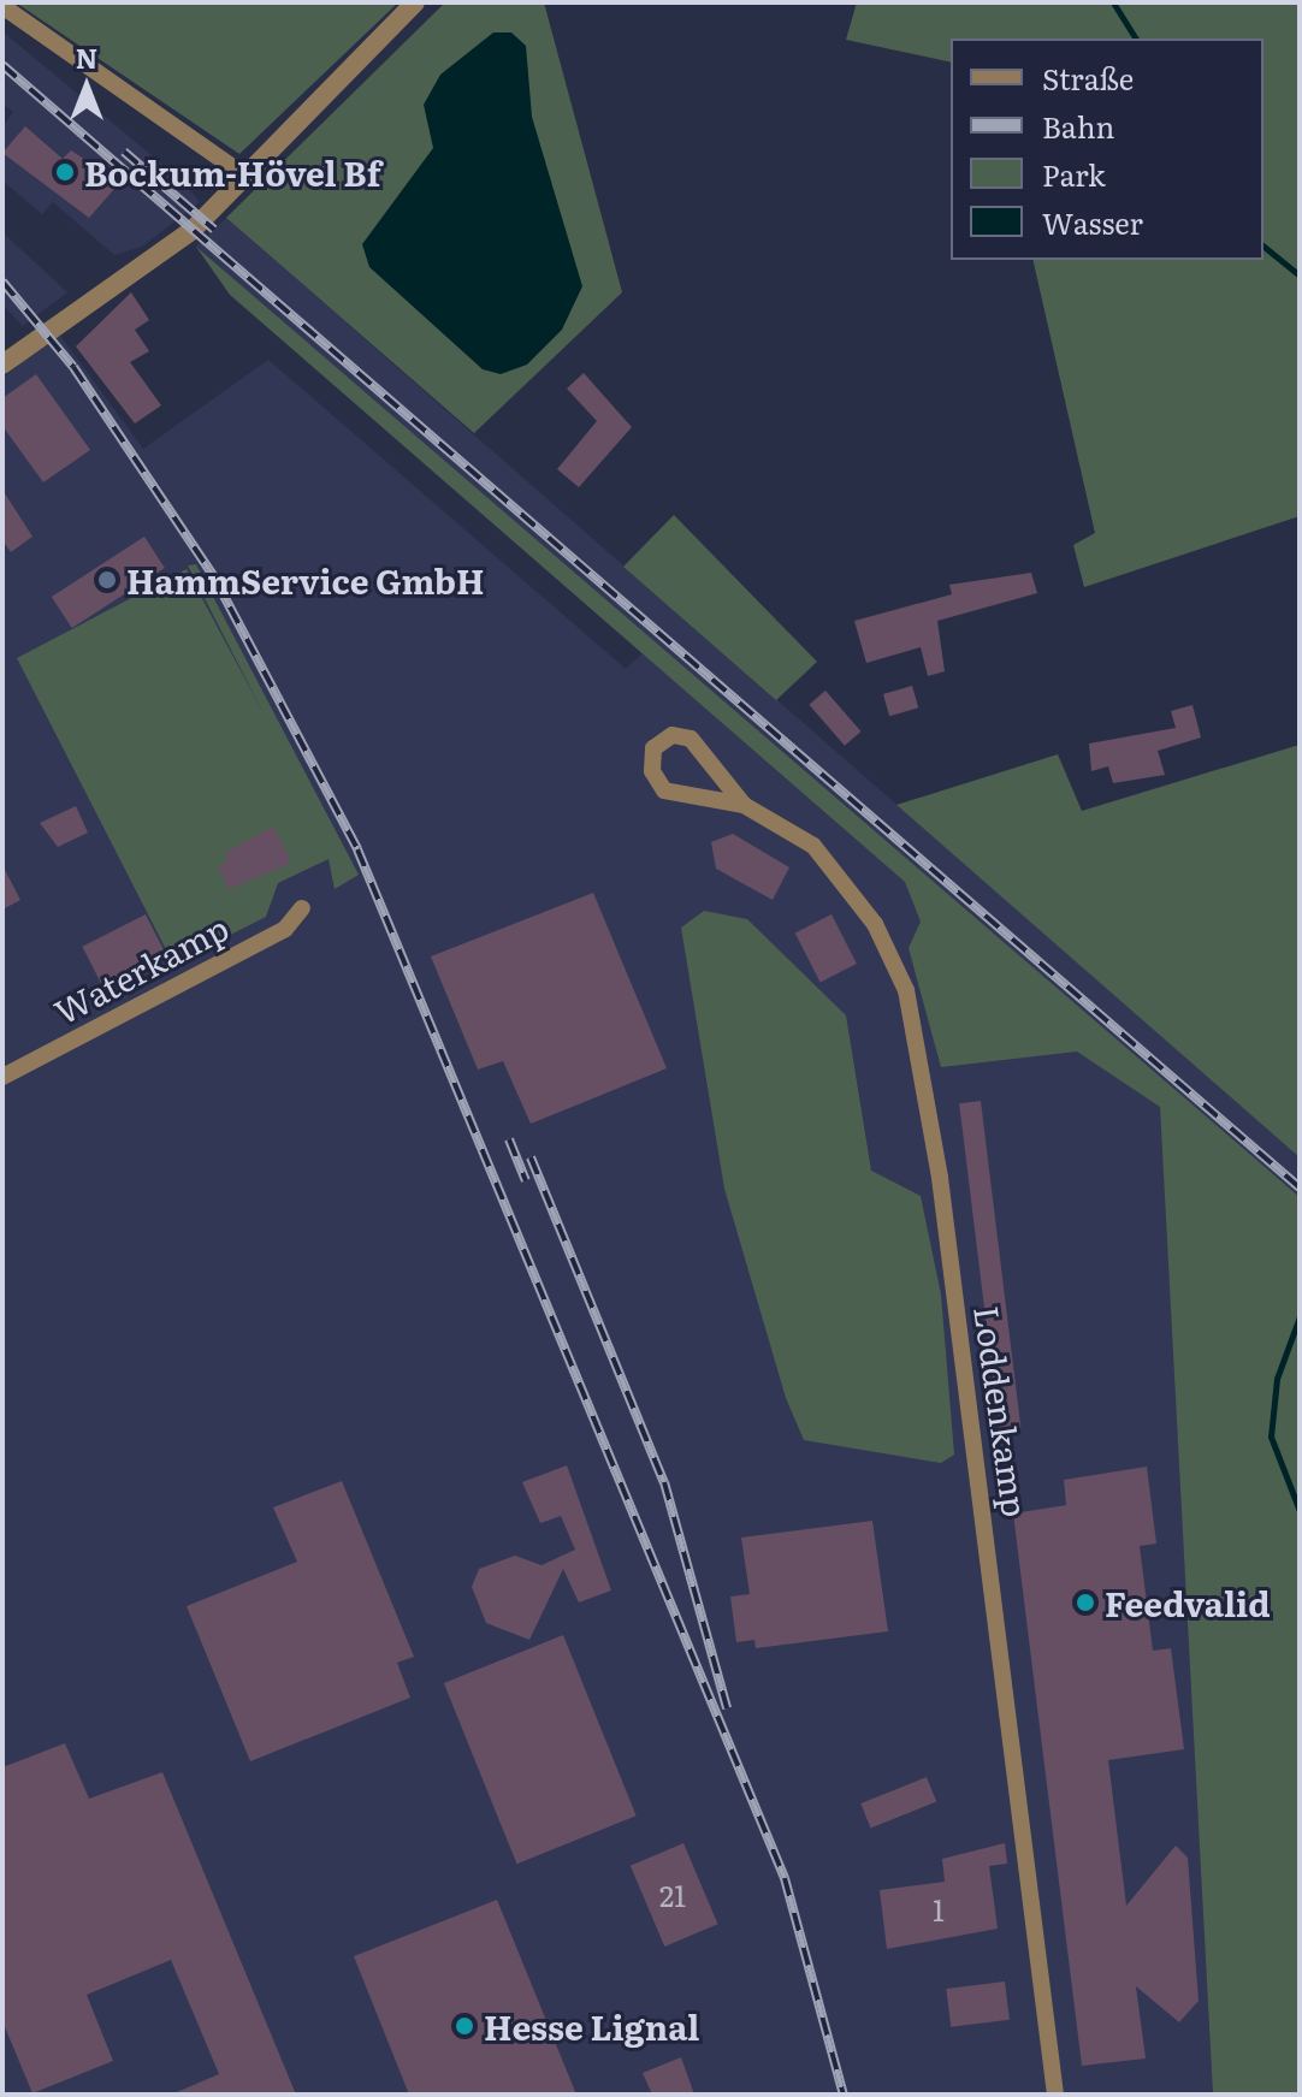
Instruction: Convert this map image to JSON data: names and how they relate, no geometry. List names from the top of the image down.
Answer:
{
  "streets": {
    "street": ["Waterkamp", "Loddenkamp"]
  },
  "places": [
    "Bockum-Hövel Bf",
    "HammService GmbH",
    "Feedvalid",
    "Hesse Lignal"
  ],
  "house_numbers": ["21", "1"],
  "legend": [
    "Straße",
    "Bahn",
    "Park",
    "Wasser"
  ],
  "north": "top"
}
